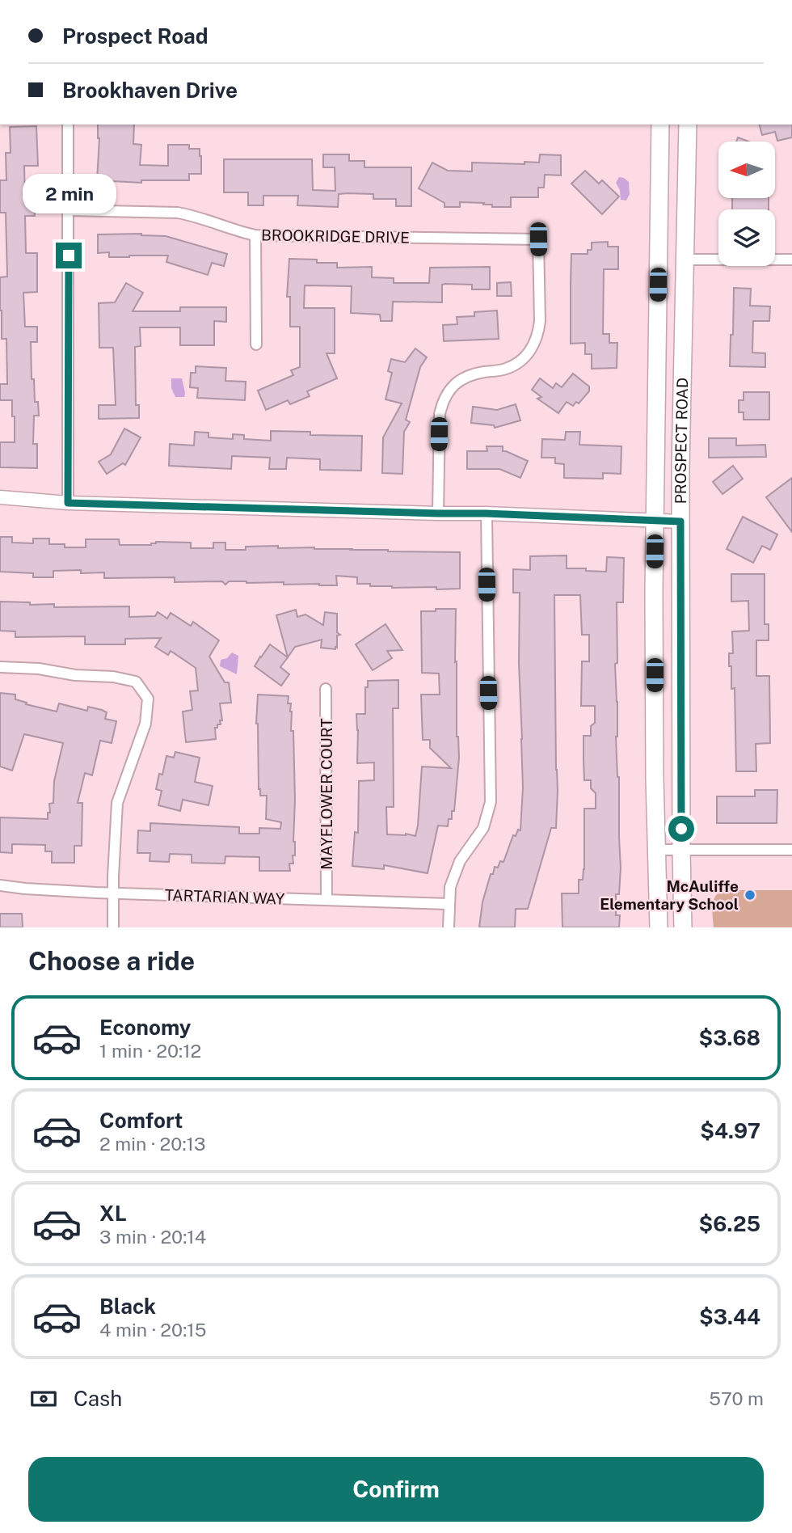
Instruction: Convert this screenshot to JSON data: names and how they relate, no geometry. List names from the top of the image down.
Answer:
{
  "streets": {
    "main road": ["PROSPECT ROAD"],
    "street": ["BROOKRIDGE DRIVE", "MAYFLOWER COURT", "TARTARIAN WAY"]
  },
  "crossings": [
    ["MAYFLOWER COURT", "TARTARIAN WAY"]
  ],
  "places": ["McAuliffe Elementary School"],
  "north": "left",
  "page": {
    "banner": ["Prospect Road", "Brookhaven Drive"],
    "bubble": "2 min",
    "heading": "Choose a ride",
    "list": [
      {
        "name": "Economy",
        "note": "1 min · 20:12",
        "value": "$3.68"
      },
      {
        "name": "Comfort",
        "note": "2 min · 20:13",
        "value": "$4.97"
      },
      {
        "name": "XL",
        "note": "3 min · 20:14",
        "value": "$6.25"
      },
      {
        "name": "Black",
        "note": "4 min · 20:15",
        "value": "$3.44"
      }
    ],
    "pay": ["Cash", "570 m"],
    "buttons": "Confirm"
  }
}
